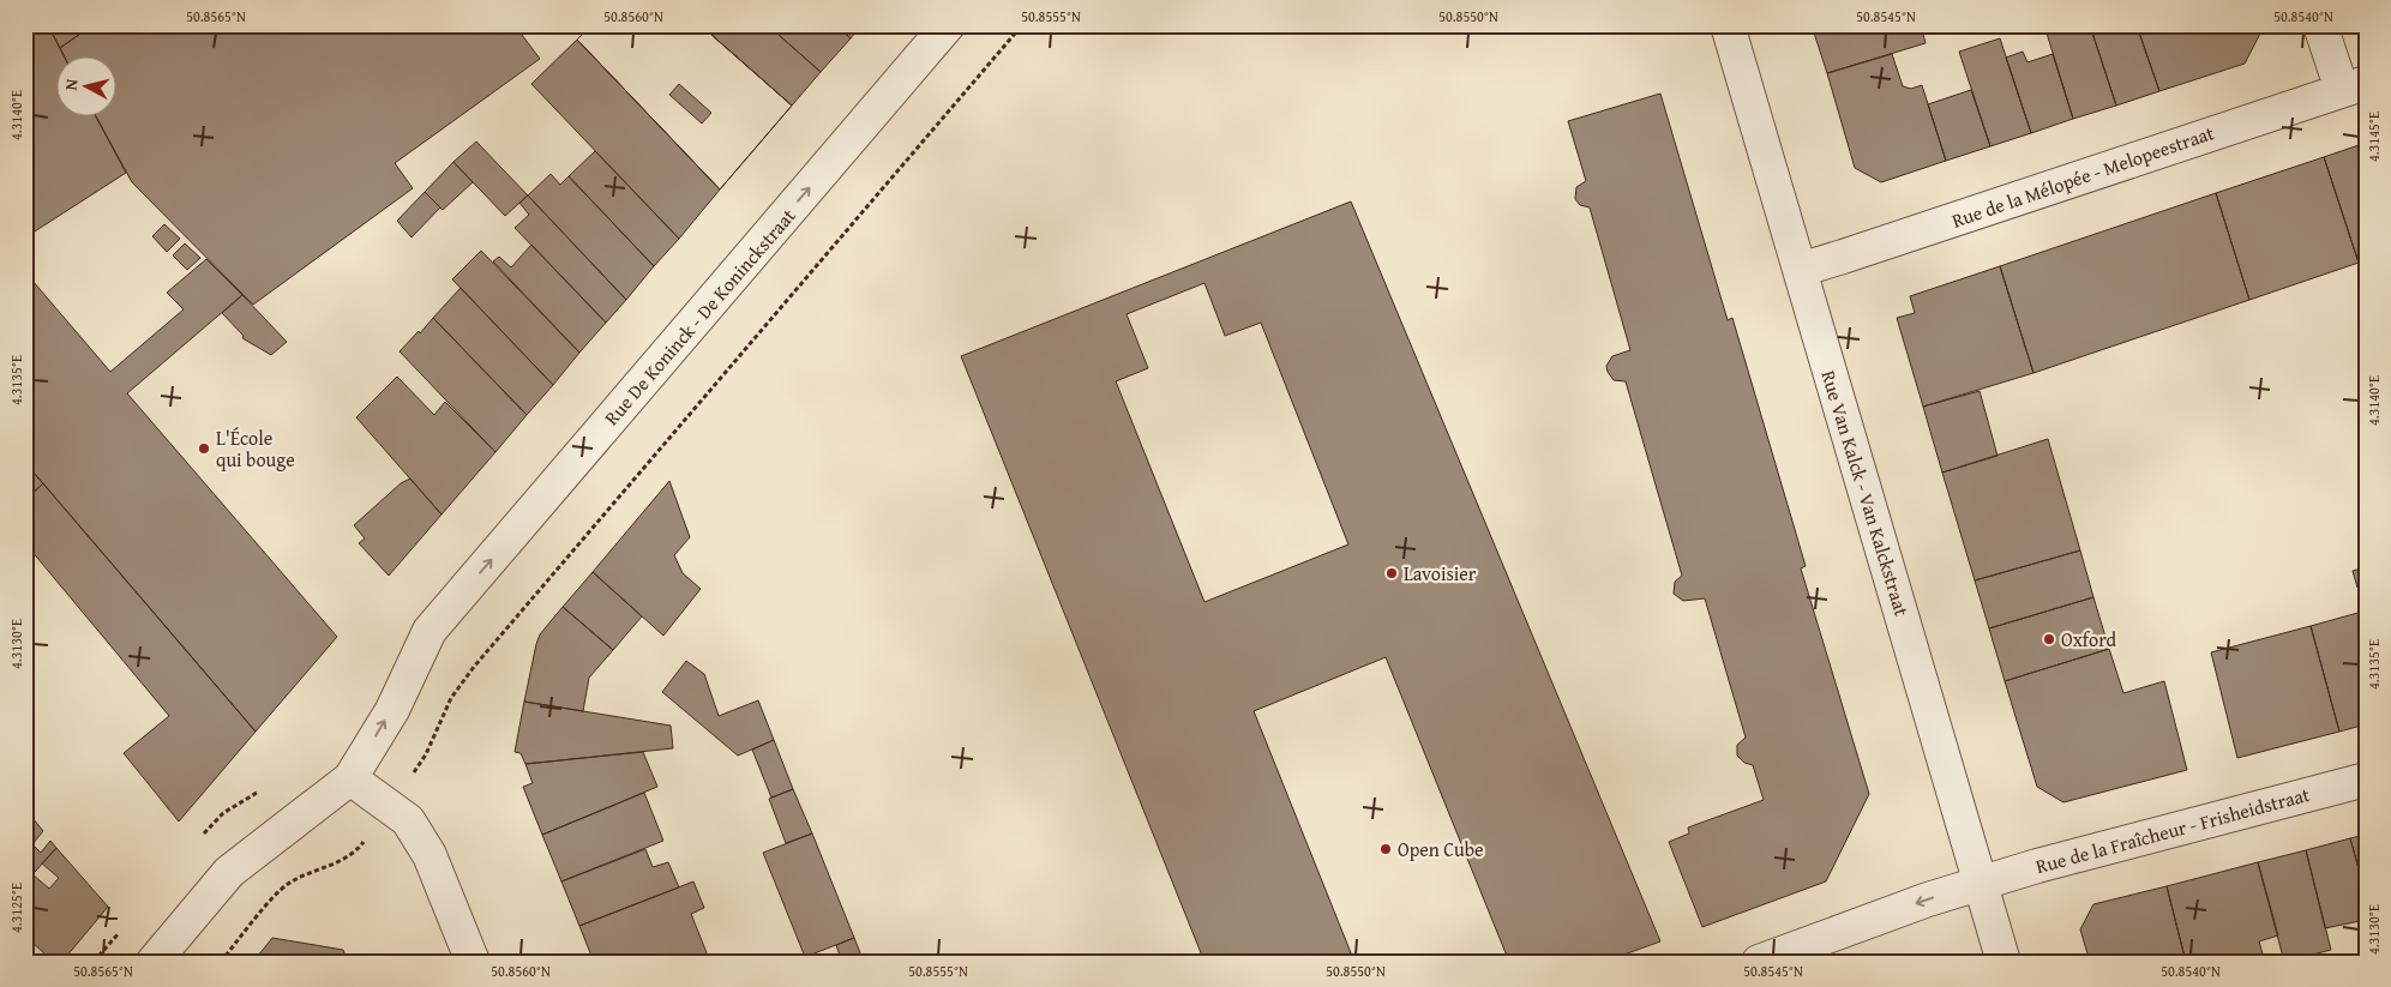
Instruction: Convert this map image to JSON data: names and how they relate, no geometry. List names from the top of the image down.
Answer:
{
  "streets": {
    "street": [
      "Rue de la Mélopée - Melopeestraat",
      "Rue De Koninck - De Koninckstraat",
      "Rue Van Kalck - Van Kalckstraat",
      "Rue de la Fraîcheur - Frisheidstraat"
    ]
  },
  "crossings": [
    ["Rue de la Mélopée - Melopeestraat", "Rue Van Kalck - Van Kalckstraat"],
    ["Rue Van Kalck - Van Kalckstraat", "Rue de la Fraîcheur - Frisheidstraat"]
  ],
  "one_way": ["Rue De Koninck - De Koninckstraat", "Rue de la Fraîcheur - Frisheidstraat"],
  "places": [
    "L'École qui bouge",
    "Lavoisier",
    "Oxford",
    "Open Cube"
  ],
  "north": "left",
  "coordinates": [
    "50.8565°N",
    "50.8560°N",
    "50.8555°N",
    "50.8550°N",
    "50.8545°N",
    "50.8540°N",
    "4.3140°E",
    "4.3145°E",
    "4.3135°E",
    "4.3130°E",
    "4.3125°E"
  ]
}
